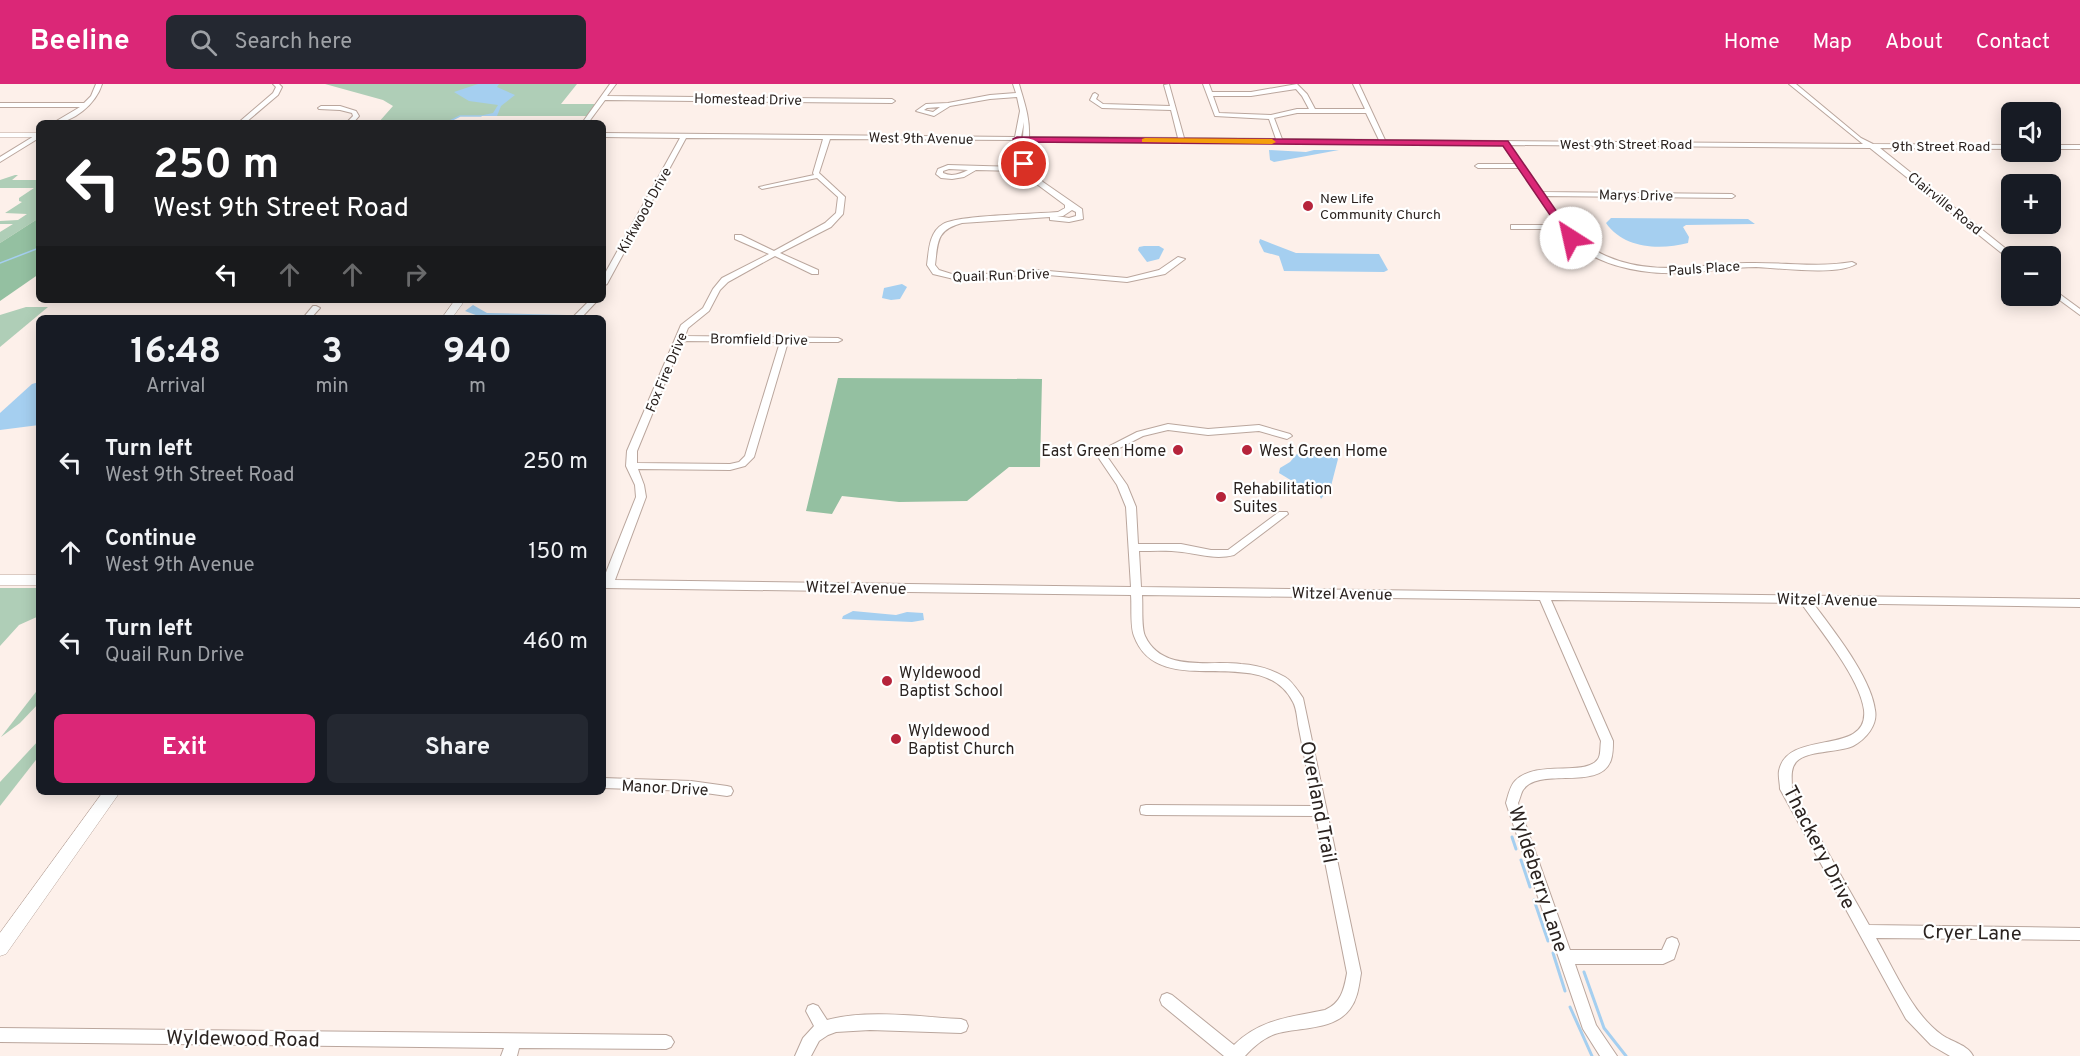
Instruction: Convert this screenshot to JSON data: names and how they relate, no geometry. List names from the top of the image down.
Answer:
{
  "streets": {
    "street": [
      "Homestead Drive",
      "West 9th Avenue",
      "West 9th Street Road",
      "9th Street Road",
      "Marys Drive",
      "Clairville Road",
      "Kirkwood Drive",
      "Pauls Place",
      "Quail Run Drive",
      "Bromfield Drive",
      "Fox Fire Drive",
      "Witzel Avenue",
      "Manor Drive",
      "Overland Trail",
      "Thackery Drive",
      "Wyldeberry Lane",
      "Cryer Lane",
      "Wyldewood Road"
    ]
  },
  "crossings": [
    ["West 9th Avenue", "West 9th Street Road"],
    ["West 9th Avenue", "Kirkwood Drive"],
    ["West 9th Street Road", "9th Street Road"],
    ["West 9th Street Road", "Clairville Road"],
    ["West 9th Street Road", "Pauls Place"],
    ["9th Street Road", "Clairville Road"],
    ["Marys Drive", "Pauls Place"],
    ["Bromfield Drive", "Fox Fire Drive"],
    ["Witzel Avenue", "Overland Trail"],
    ["Witzel Avenue", "Thackery Drive"],
    ["Witzel Avenue", "Wyldeberry Lane"],
    ["Thackery Drive", "Cryer Lane"]
  ],
  "places": [
    "New Life Community Church",
    "East Green Home",
    "West Green Home",
    "Rehabilitation Suites",
    "Wyldewood Baptist School",
    "Wyldewood Baptist Church"
  ],
  "page": {
    "header": "Beeline",
    "search": "Search here",
    "nav": [
      "Home",
      "Map",
      "About",
      "Contact"
    ],
    "map_buttons": ["+", "−"],
    "turn": ["250 m", "West 9th Street Road"],
    "eta": [
      "16:48",
      "Arrival",
      "3",
      "min",
      "940",
      "m"
    ],
    "list": [
      {
        "name": "Turn left",
        "note": "West 9th Street Road",
        "value": "250 m"
      },
      {
        "name": "Continue",
        "note": "West 9th Avenue",
        "value": "150 m"
      },
      {
        "name": "Turn left",
        "note": "Quail Run Drive",
        "value": "460 m"
      }
    ],
    "buttons": ["Exit", "Share"]
  }
}
